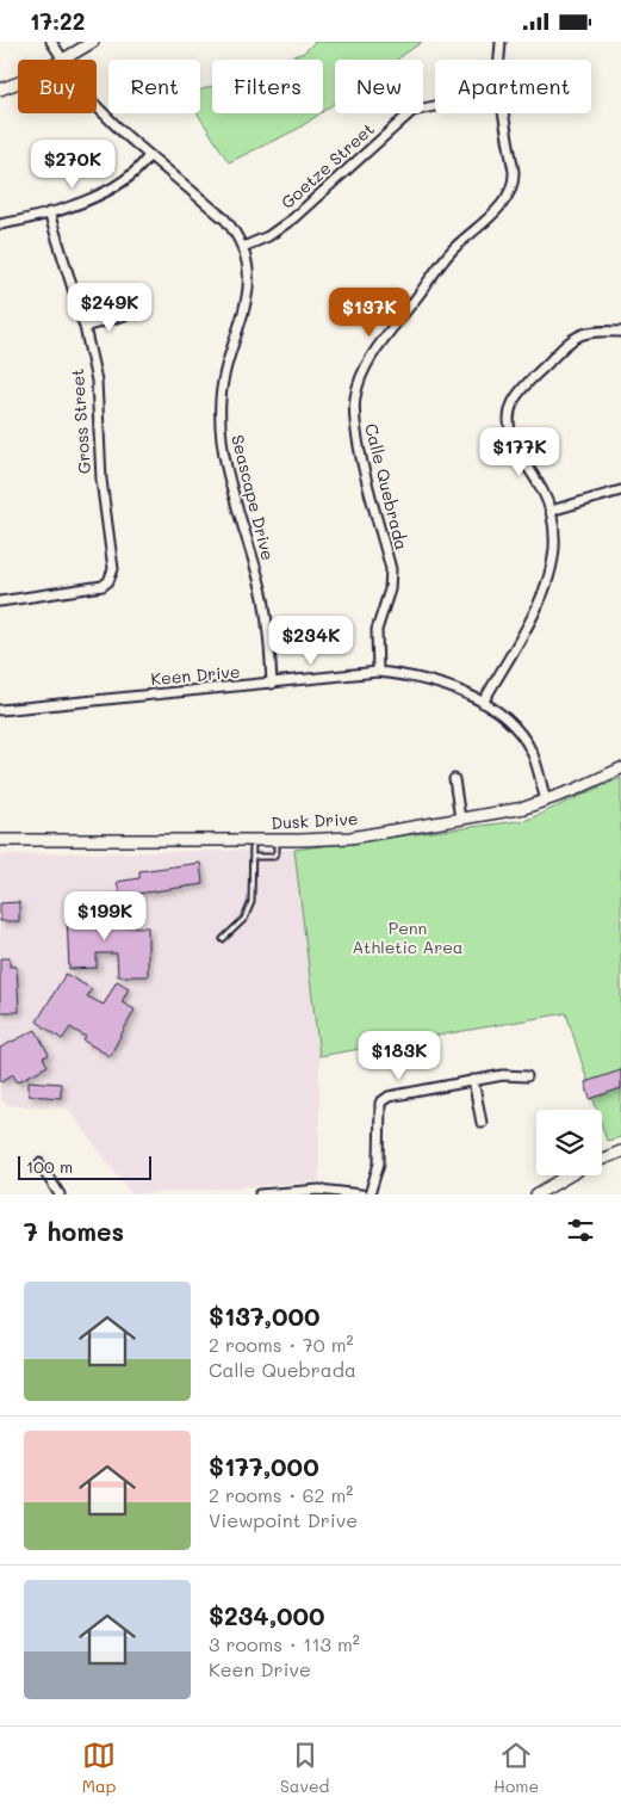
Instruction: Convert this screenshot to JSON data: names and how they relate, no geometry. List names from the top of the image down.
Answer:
{
  "streets": {
    "street": [
      "Goetze Street",
      "Gross Street",
      "Calle Quebrada",
      "Seascape Drive",
      "Keen Drive",
      "Dusk Drive"
    ]
  },
  "crossings": [
    ["Goetze Street", "Seascape Drive"],
    ["Calle Quebrada", "Keen Drive"],
    ["Seascape Drive", "Keen Drive"],
    ["Keen Drive", "Dusk Drive"]
  ],
  "parks": ["Penn Athletic Area"],
  "scale_bar": "100 m",
  "page": {
    "status": "17:22",
    "chip": [
      "Buy",
      "Rent",
      "Filters",
      "New",
      "Apartment"
    ],
    "price": [
      "$270K",
      "$249K",
      "$137K",
      "$177K",
      "$234K",
      "$199K",
      "$183K"
    ],
    "scale": "100 m",
    "heading": "7 homes",
    "list": [
      {
        "name": "$137,000",
        "note": "2 rooms · 70 m² · Calle Quebrada"
      },
      {
        "name": "$177,000",
        "note": "2 rooms · 62 m² · Viewpoint Drive"
      },
      {
        "name": "$234,000",
        "note": "3 rooms · 113 m² · Keen Drive"
      }
    ],
    "tabs": ["Map", "Saved", "Home"]
  }
}
